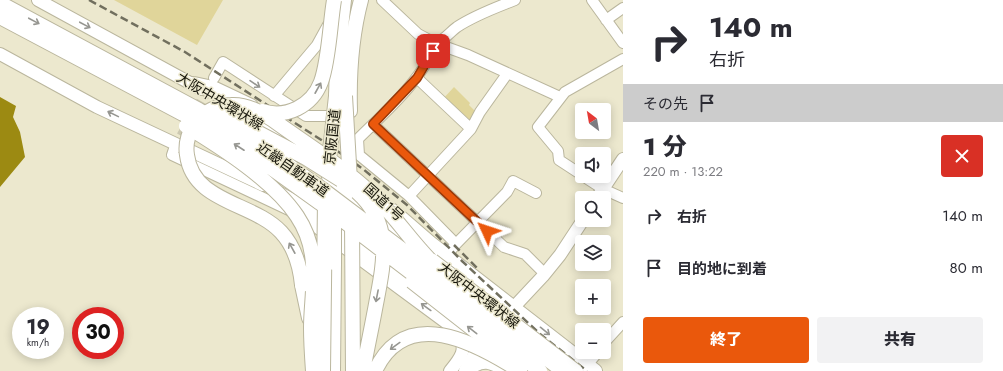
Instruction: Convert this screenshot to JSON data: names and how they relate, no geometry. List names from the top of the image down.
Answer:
{
  "streets": {
    "highway": ["京阪国道", "近畿自動車道", "国道1号"],
    "main road": ["大阪中央環状線"]
  },
  "north": "top left",
  "page": {
    "turn": ["140 m", "右折"],
    "then": "その先",
    "map_buttons": ["+", "−"],
    "heading": ["1 分", "220 m · 13:22"],
    "list": [
      {
        "name": "右折",
        "value": "140 m"
      },
      {
        "name": "目的地に到着",
        "value": "80 m"
      }
    ],
    "speed": "19 km/h",
    "limit": "30",
    "buttons": ["終了", "共有"]
  }
}
